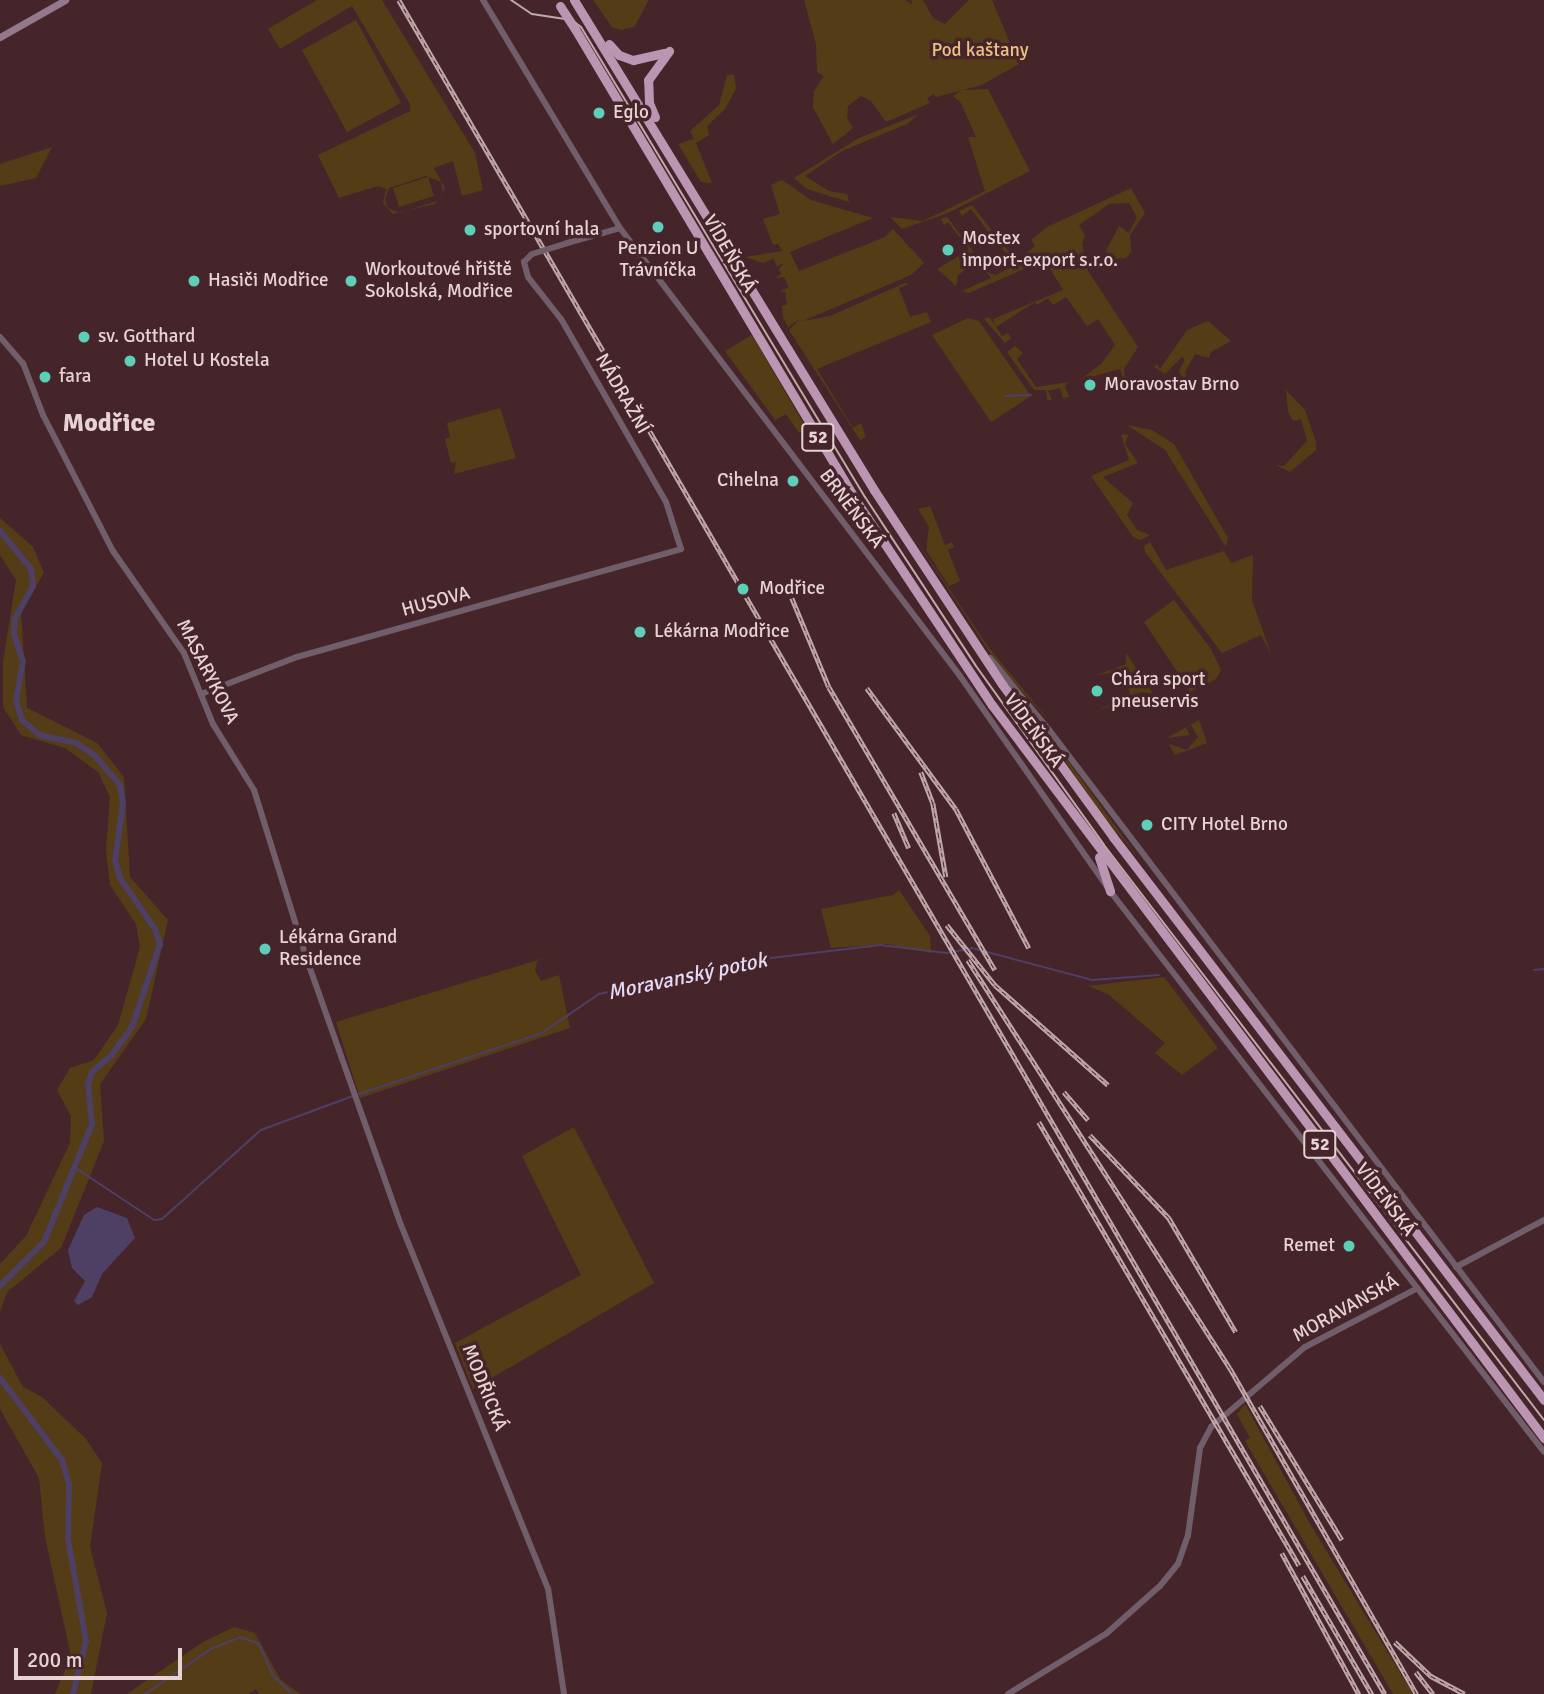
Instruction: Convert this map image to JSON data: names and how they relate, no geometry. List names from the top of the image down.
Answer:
{
  "streets": {
    "highway": ["VÍDEŇSKÁ", "52"],
    "street": [
      "NÁDRAŽNÍ",
      "BRNĚNSKÁ",
      "HUSOVA",
      "MASARYKOVA",
      "MORAVANSKÁ",
      "MODŘICKÁ"
    ]
  },
  "crossings": [
    ["VÍDEŇSKÁ", "BRNĚNSKÁ"],
    ["VÍDEŇSKÁ", "MORAVANSKÁ"],
    ["NÁDRAŽNÍ", "BRNĚNSKÁ"],
    ["NÁDRAŽNÍ", "HUSOVA"],
    ["HUSOVA", "MASARYKOVA"],
    ["MASARYKOVA", "MODŘICKÁ"]
  ],
  "districts": ["Modřice"],
  "water": ["Moravanský potok"],
  "parks": ["Pod kaštany"],
  "places": [
    "Eglo",
    "Penzion U Trávníčka",
    "sportovní hala",
    "Mostex import-export s.r.o.",
    "Hasiči Modřice",
    "Workoutové hřiště Sokolská, Modřice",
    "sv. Gotthard",
    "Hotel U Kostela",
    "fara",
    "Moravostav Brno",
    "Cihelna",
    "Modřice",
    "Lékárna Modřice",
    "Chára sport pneuservis",
    "CITY Hotel Brno",
    "Lékárna Grand Residence",
    "Remet"
  ],
  "scale_bar": "200 m"
}
